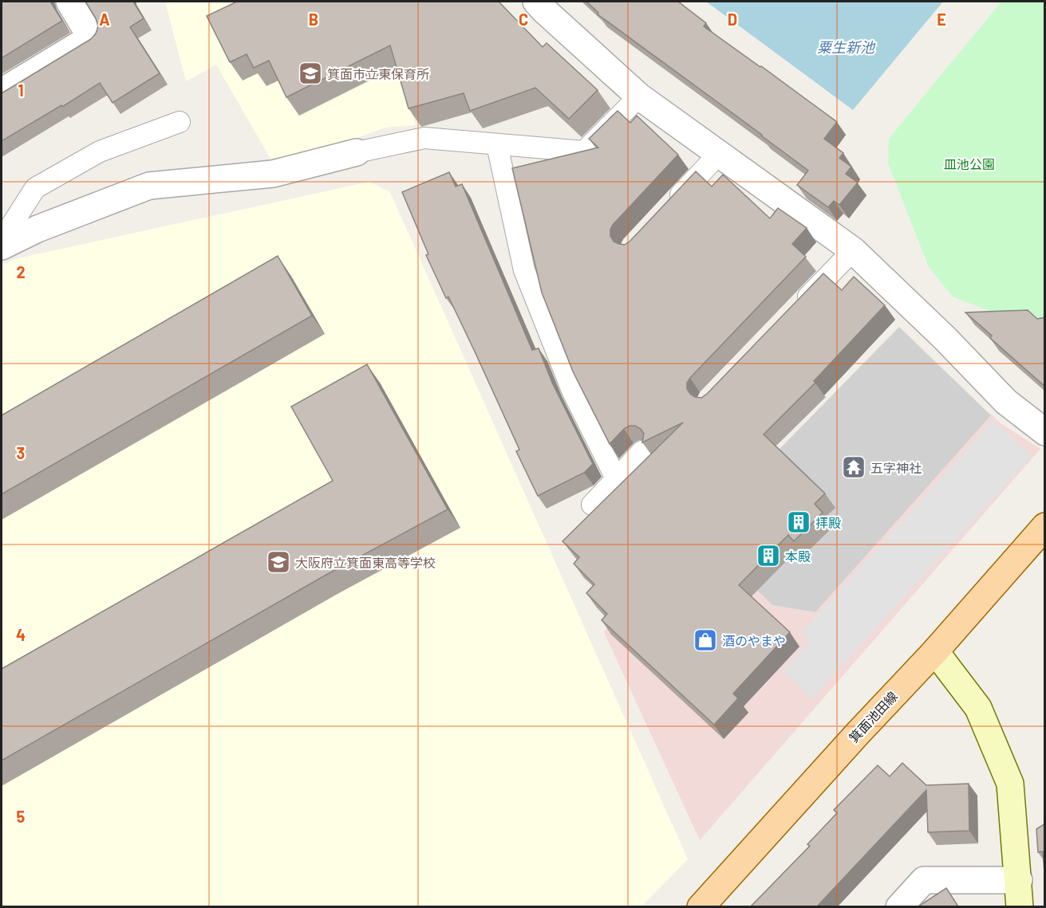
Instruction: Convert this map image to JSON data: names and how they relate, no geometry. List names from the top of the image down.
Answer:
{
  "streets": {
    "main road": ["箕面池田線"]
  },
  "water": ["粟生新池"],
  "parks": ["皿池公園"],
  "places": {
    "school or university": ["箕面市立東保育所", "大阪府立箕面東高等学校"],
    "temple": ["五字神社"],
    "building": ["拝殿", "本殿"],
    "shop": ["酒のやまや"]
  },
  "grid": {
    "columns": [
      "A",
      "B",
      "C",
      "D",
      "E"
    ],
    "rows": [
      "1",
      "2",
      "3",
      "4",
      "5"
    ]
  }
}
